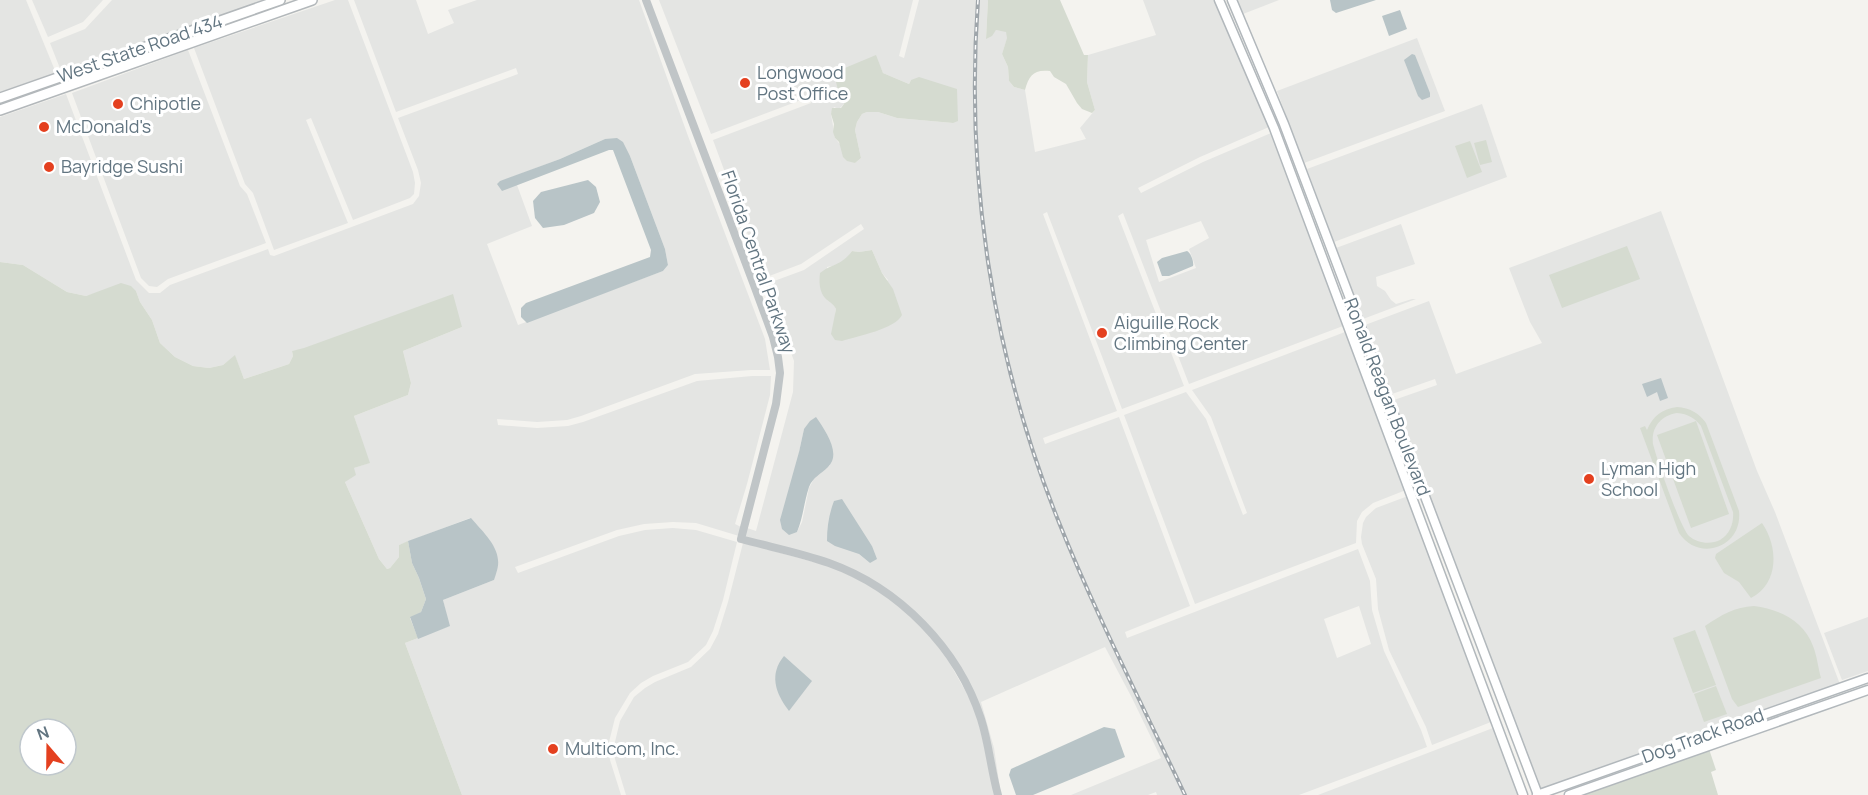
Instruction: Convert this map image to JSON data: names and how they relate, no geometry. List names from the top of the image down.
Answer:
{
  "streets": {
    "main road": ["West State Road 434", "Ronald Reagan Boulevard", "Dog Track Road"],
    "street": ["Florida Central Parkway"]
  },
  "crossings": [
    ["Ronald Reagan Boulevard", "Dog Track Road"]
  ],
  "places": [
    "Longwood Post Office",
    "Chipotle",
    "McDonald's",
    "Bayridge Sushi",
    "Aiguille Rock Climbing Center",
    "Lyman High School",
    "Multicom, Inc."
  ],
  "north": "top"
}
